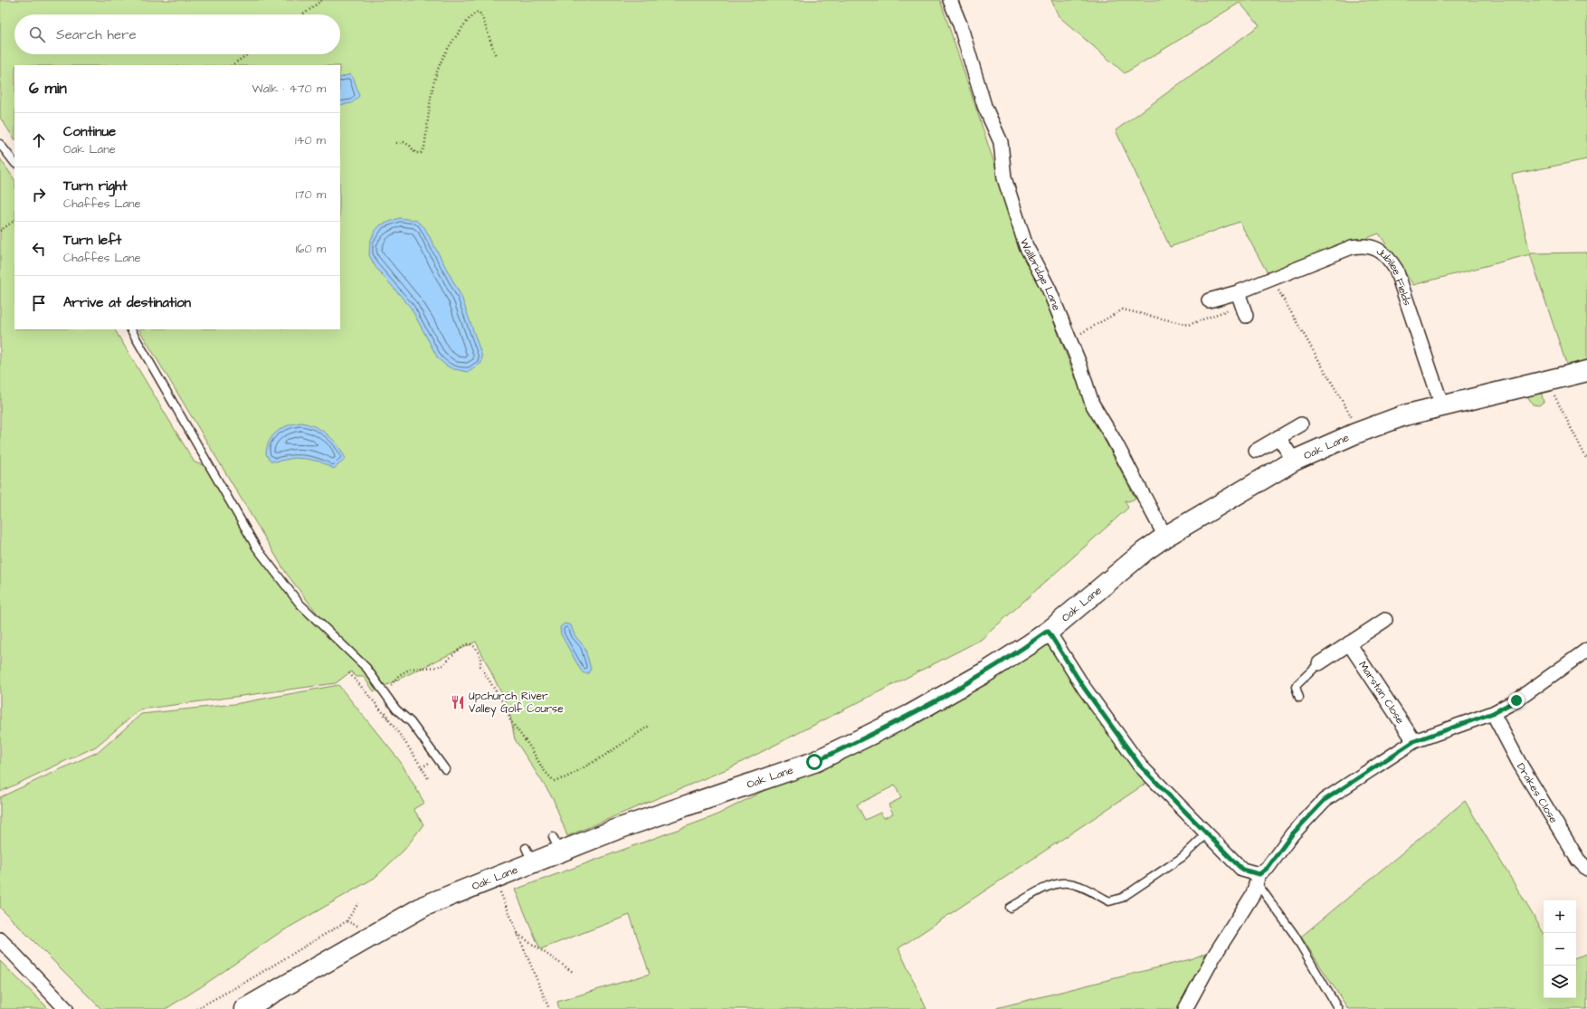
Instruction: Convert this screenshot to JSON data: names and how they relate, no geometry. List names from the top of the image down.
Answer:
{
  "streets": {
    "street": [
      "Wallbridge Lane",
      "Jubilee Fields",
      "Oak Lane",
      "Marstan Close",
      "Drakes Close"
    ]
  },
  "crossings": [
    ["Wallbridge Lane", "Oak Lane"],
    ["Jubilee Fields", "Oak Lane"]
  ],
  "places": {
    "restaurant": ["Upchurch River Valley Golf Course"]
  },
  "page": {
    "search": "Search here",
    "heading": ["6 min", "Walk · 470 m"],
    "list": [
      ["Continue", "Oak Lane", "140 m"],
      ["Turn right", "Chaffes Lane", "170 m"],
      ["Turn left", "Chaffes Lane", "160 m"],
      "Arrive at destination"
    ],
    "map_buttons": ["+", "−"]
  }
}
